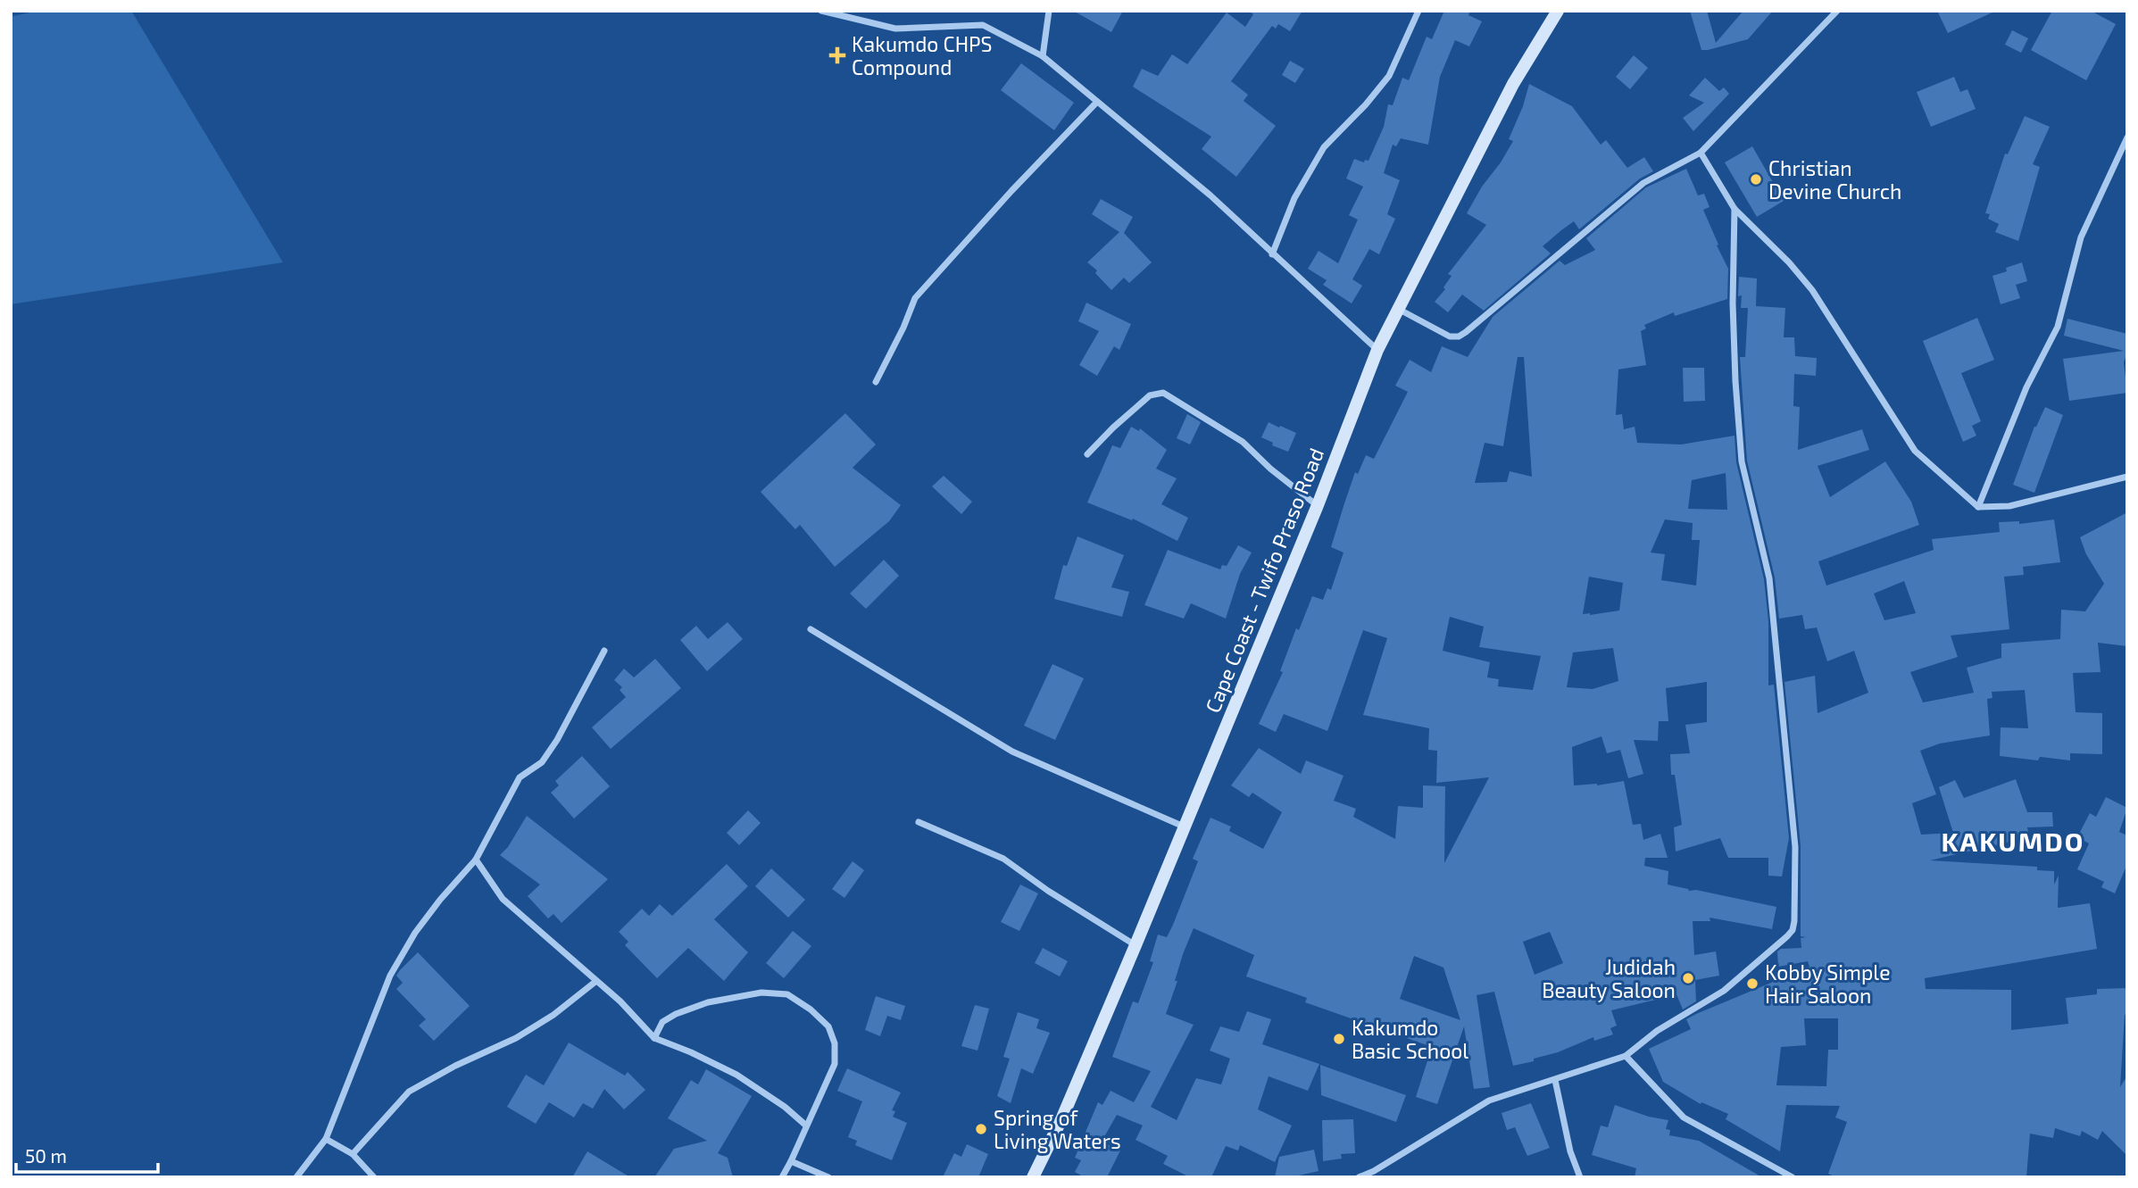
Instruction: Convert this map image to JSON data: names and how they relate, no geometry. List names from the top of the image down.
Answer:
{
  "streets": {
    "main road": ["Cape Coast - Twifo Praso Road"]
  },
  "districts": ["KAKUMDO"],
  "places": {
    "health": ["Kakumdo CHPS Compound"],
    "other": [
      "Christian Devine Church",
      "Judidah Beauty Saloon",
      "Kobby Simple Hair Saloon",
      "Kakumdo Basic School",
      "Spring of Living Waters"
    ]
  },
  "scale_bar": "50 m"
}
